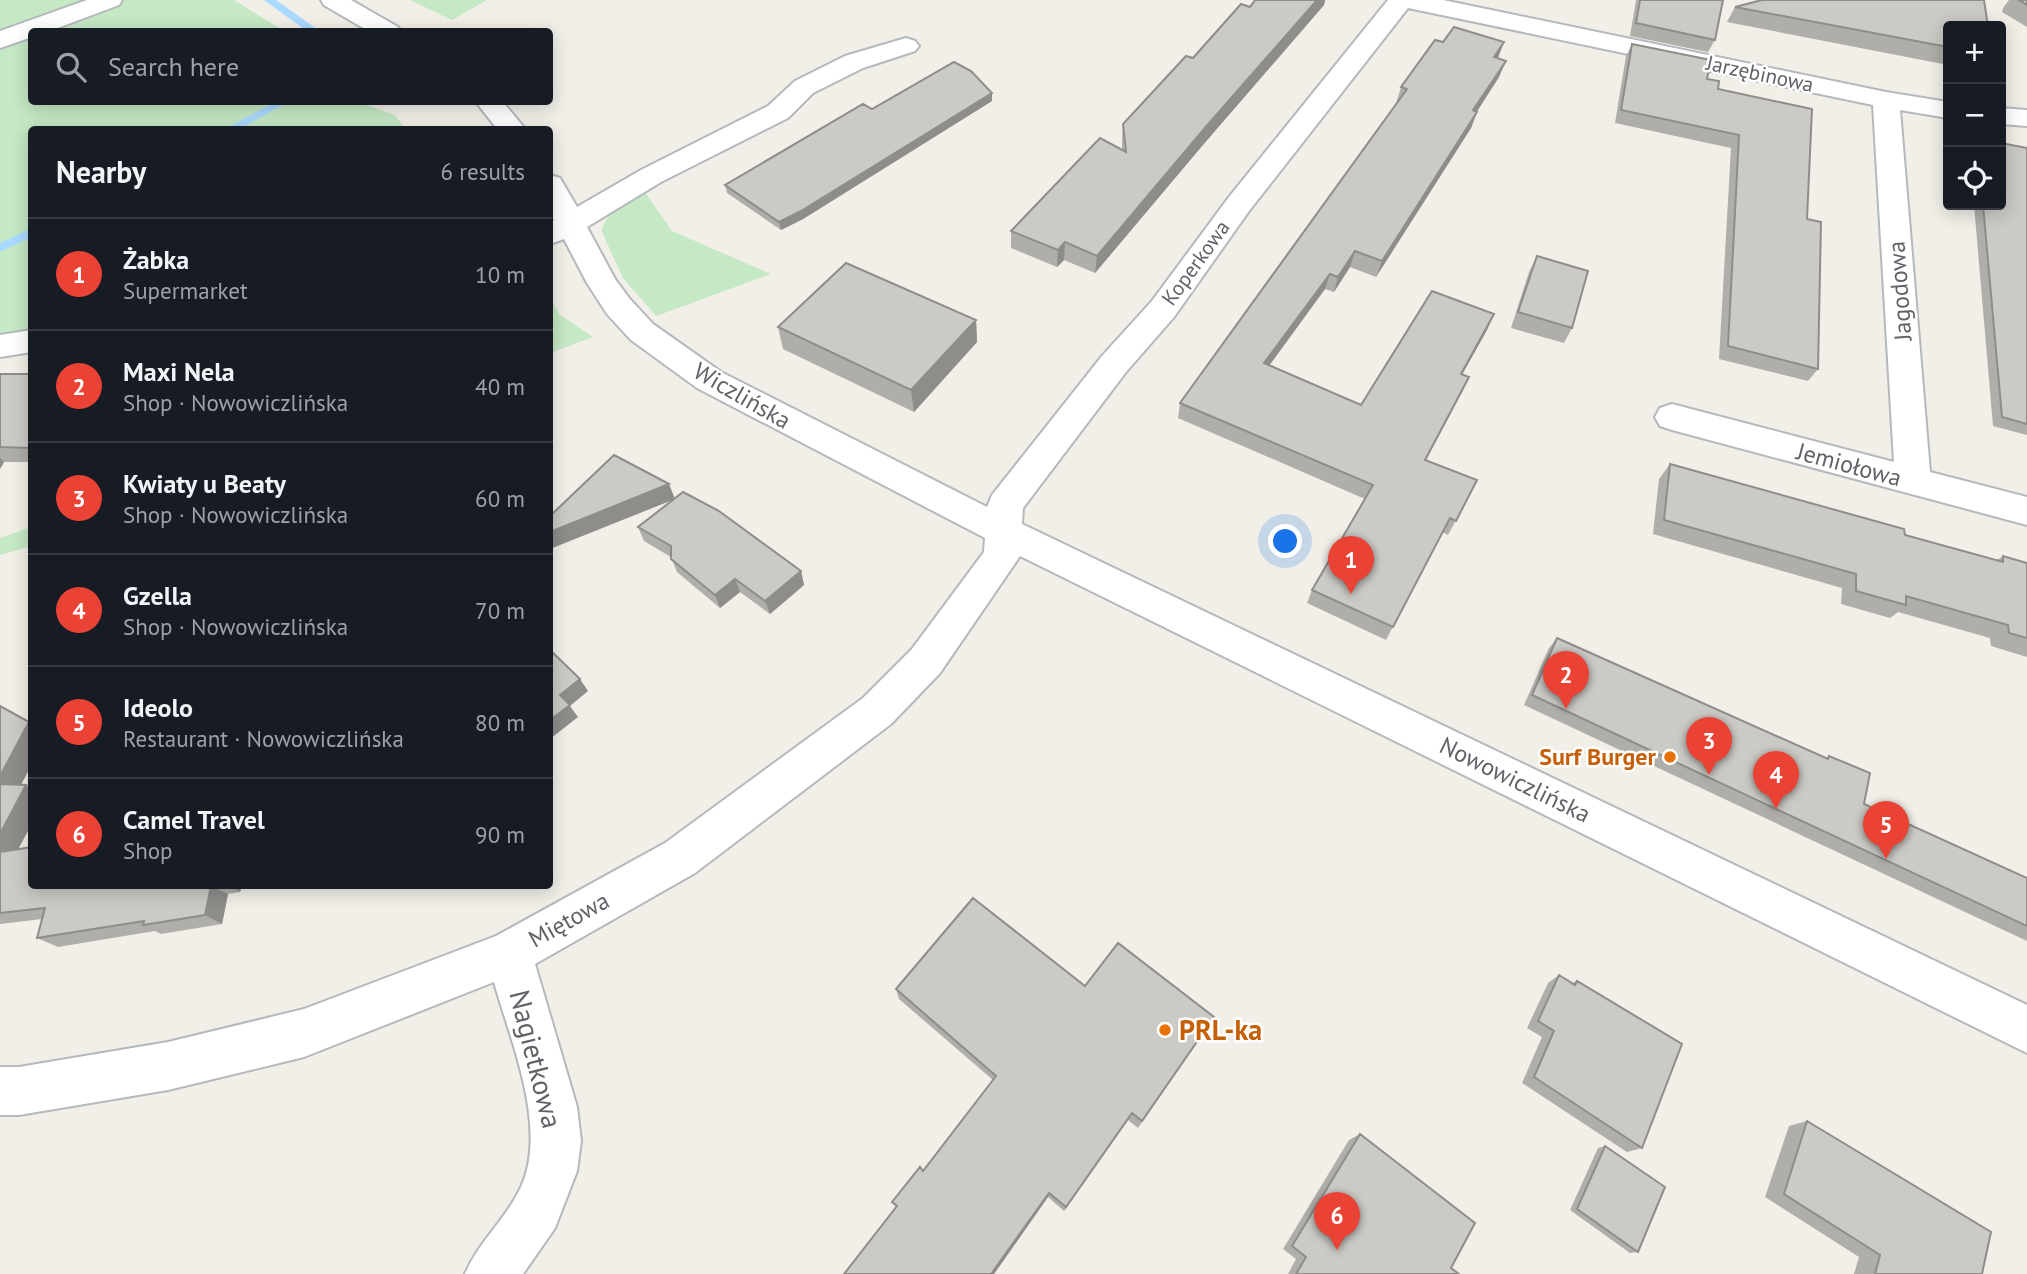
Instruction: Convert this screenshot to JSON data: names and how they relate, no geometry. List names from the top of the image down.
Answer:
{
  "streets": {
    "street": [
      "Jarzębinowa",
      "Koperkowa",
      "Jagodowa",
      "Wiczlińska",
      "Jemiołowa",
      "Nowowiczlińska",
      "Miętowa",
      "Nagietkowa"
    ]
  },
  "crossings": [
    ["Jarzębinowa", "Jagodowa"],
    ["Koperkowa", "Wiczlińska"],
    ["Koperkowa", "Nowowiczlińska"],
    ["Koperkowa", "Miętowa"],
    ["Jagodowa", "Jemiołowa"],
    ["Wiczlińska", "Nowowiczlińska"],
    ["Wiczlińska", "Miętowa"],
    ["Nowowiczlińska", "Miętowa"],
    ["Miętowa", "Nagietkowa"]
  ],
  "places": ["Surf Burger", "PRL-ka"],
  "page": {
    "map_buttons": ["+", "−"],
    "search": "Search here",
    "heading": ["Nearby", "6 results"],
    "list": [
      {
        "mark": "1",
        "name": "Żabka",
        "note": "Supermarket",
        "value": "10 m"
      },
      {
        "mark": "2",
        "name": "Maxi Nela",
        "note": "Shop · Nowowiczlińska",
        "value": "40 m"
      },
      {
        "mark": "3",
        "name": "Kwiaty u Beaty",
        "note": "Shop · Nowowiczlińska",
        "value": "60 m"
      },
      {
        "mark": "4",
        "name": "Gzella",
        "note": "Shop · Nowowiczlińska",
        "value": "70 m"
      },
      {
        "mark": "5",
        "name": "Ideolo",
        "note": "Restaurant · Nowowiczlińska",
        "value": "80 m"
      },
      {
        "mark": "6",
        "name": "Camel Travel",
        "note": "Shop",
        "value": "90 m"
      }
    ],
    "pins": [
      "1",
      "2",
      "3",
      "4",
      "5",
      "6"
    ]
  }
}
